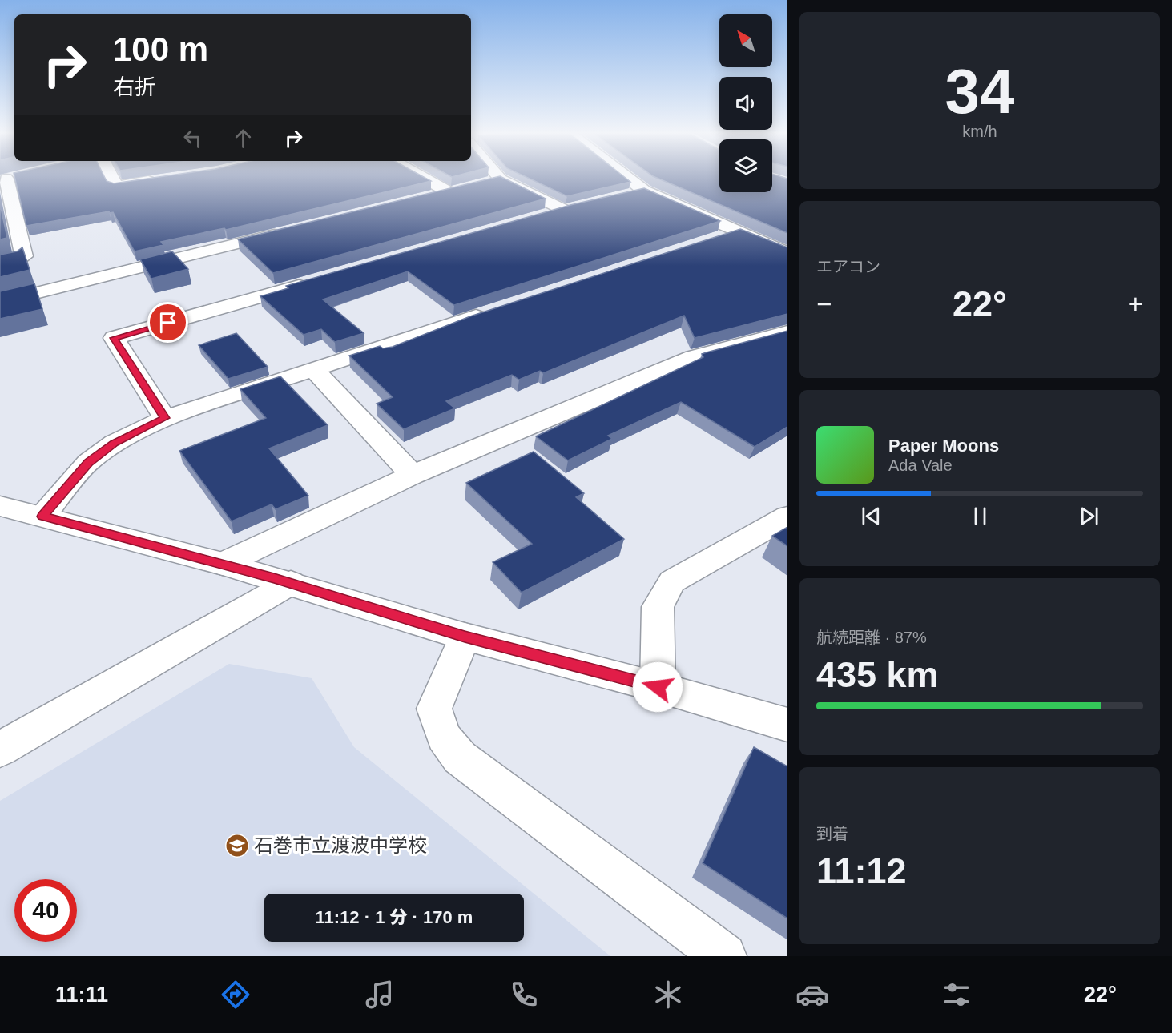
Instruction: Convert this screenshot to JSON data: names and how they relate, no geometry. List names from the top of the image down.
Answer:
{
  "places": {
    "school or university": ["石巻市立渡波中学校"]
  },
  "north": "top left",
  "page": {
    "tile": [
      ["34", "km/h"],
      "エアコン",
      ["航続距離 · 87%", "435 km"],
      ["到着", "11:12"]
    ],
    "turn": ["100 m", "右折"],
    "heat": ["−", "22°", "+"],
    "song": ["Paper Moons", "Ada Vale"],
    "limit": "40",
    "trip": "11:12 · 1 分 · 170 m",
    "tabs": ["11:11", "22°"]
  }
}
